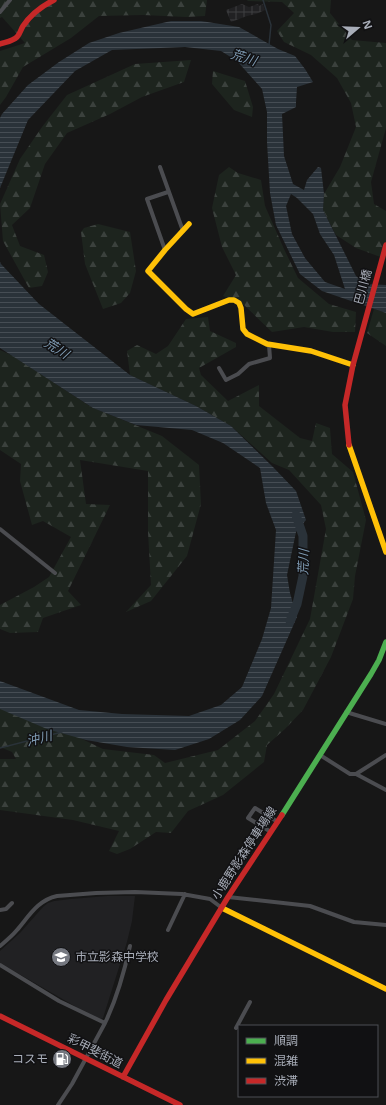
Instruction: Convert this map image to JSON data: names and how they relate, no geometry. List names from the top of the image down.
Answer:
{
  "streets": {
    "main road": ["巴川橋", "小鹿野影森停車場線", "彩甲斐街道"]
  },
  "crossings": [
    ["小鹿野影森停車場線", "彩甲斐街道"]
  ],
  "water": ["荒川", "沖川"],
  "places": {
    "school or university": ["市立影森中学校"],
    "fuel station": ["コスモ"]
  },
  "legend": ["順調", "混雑", "渋滞"],
  "north": "right"
}
